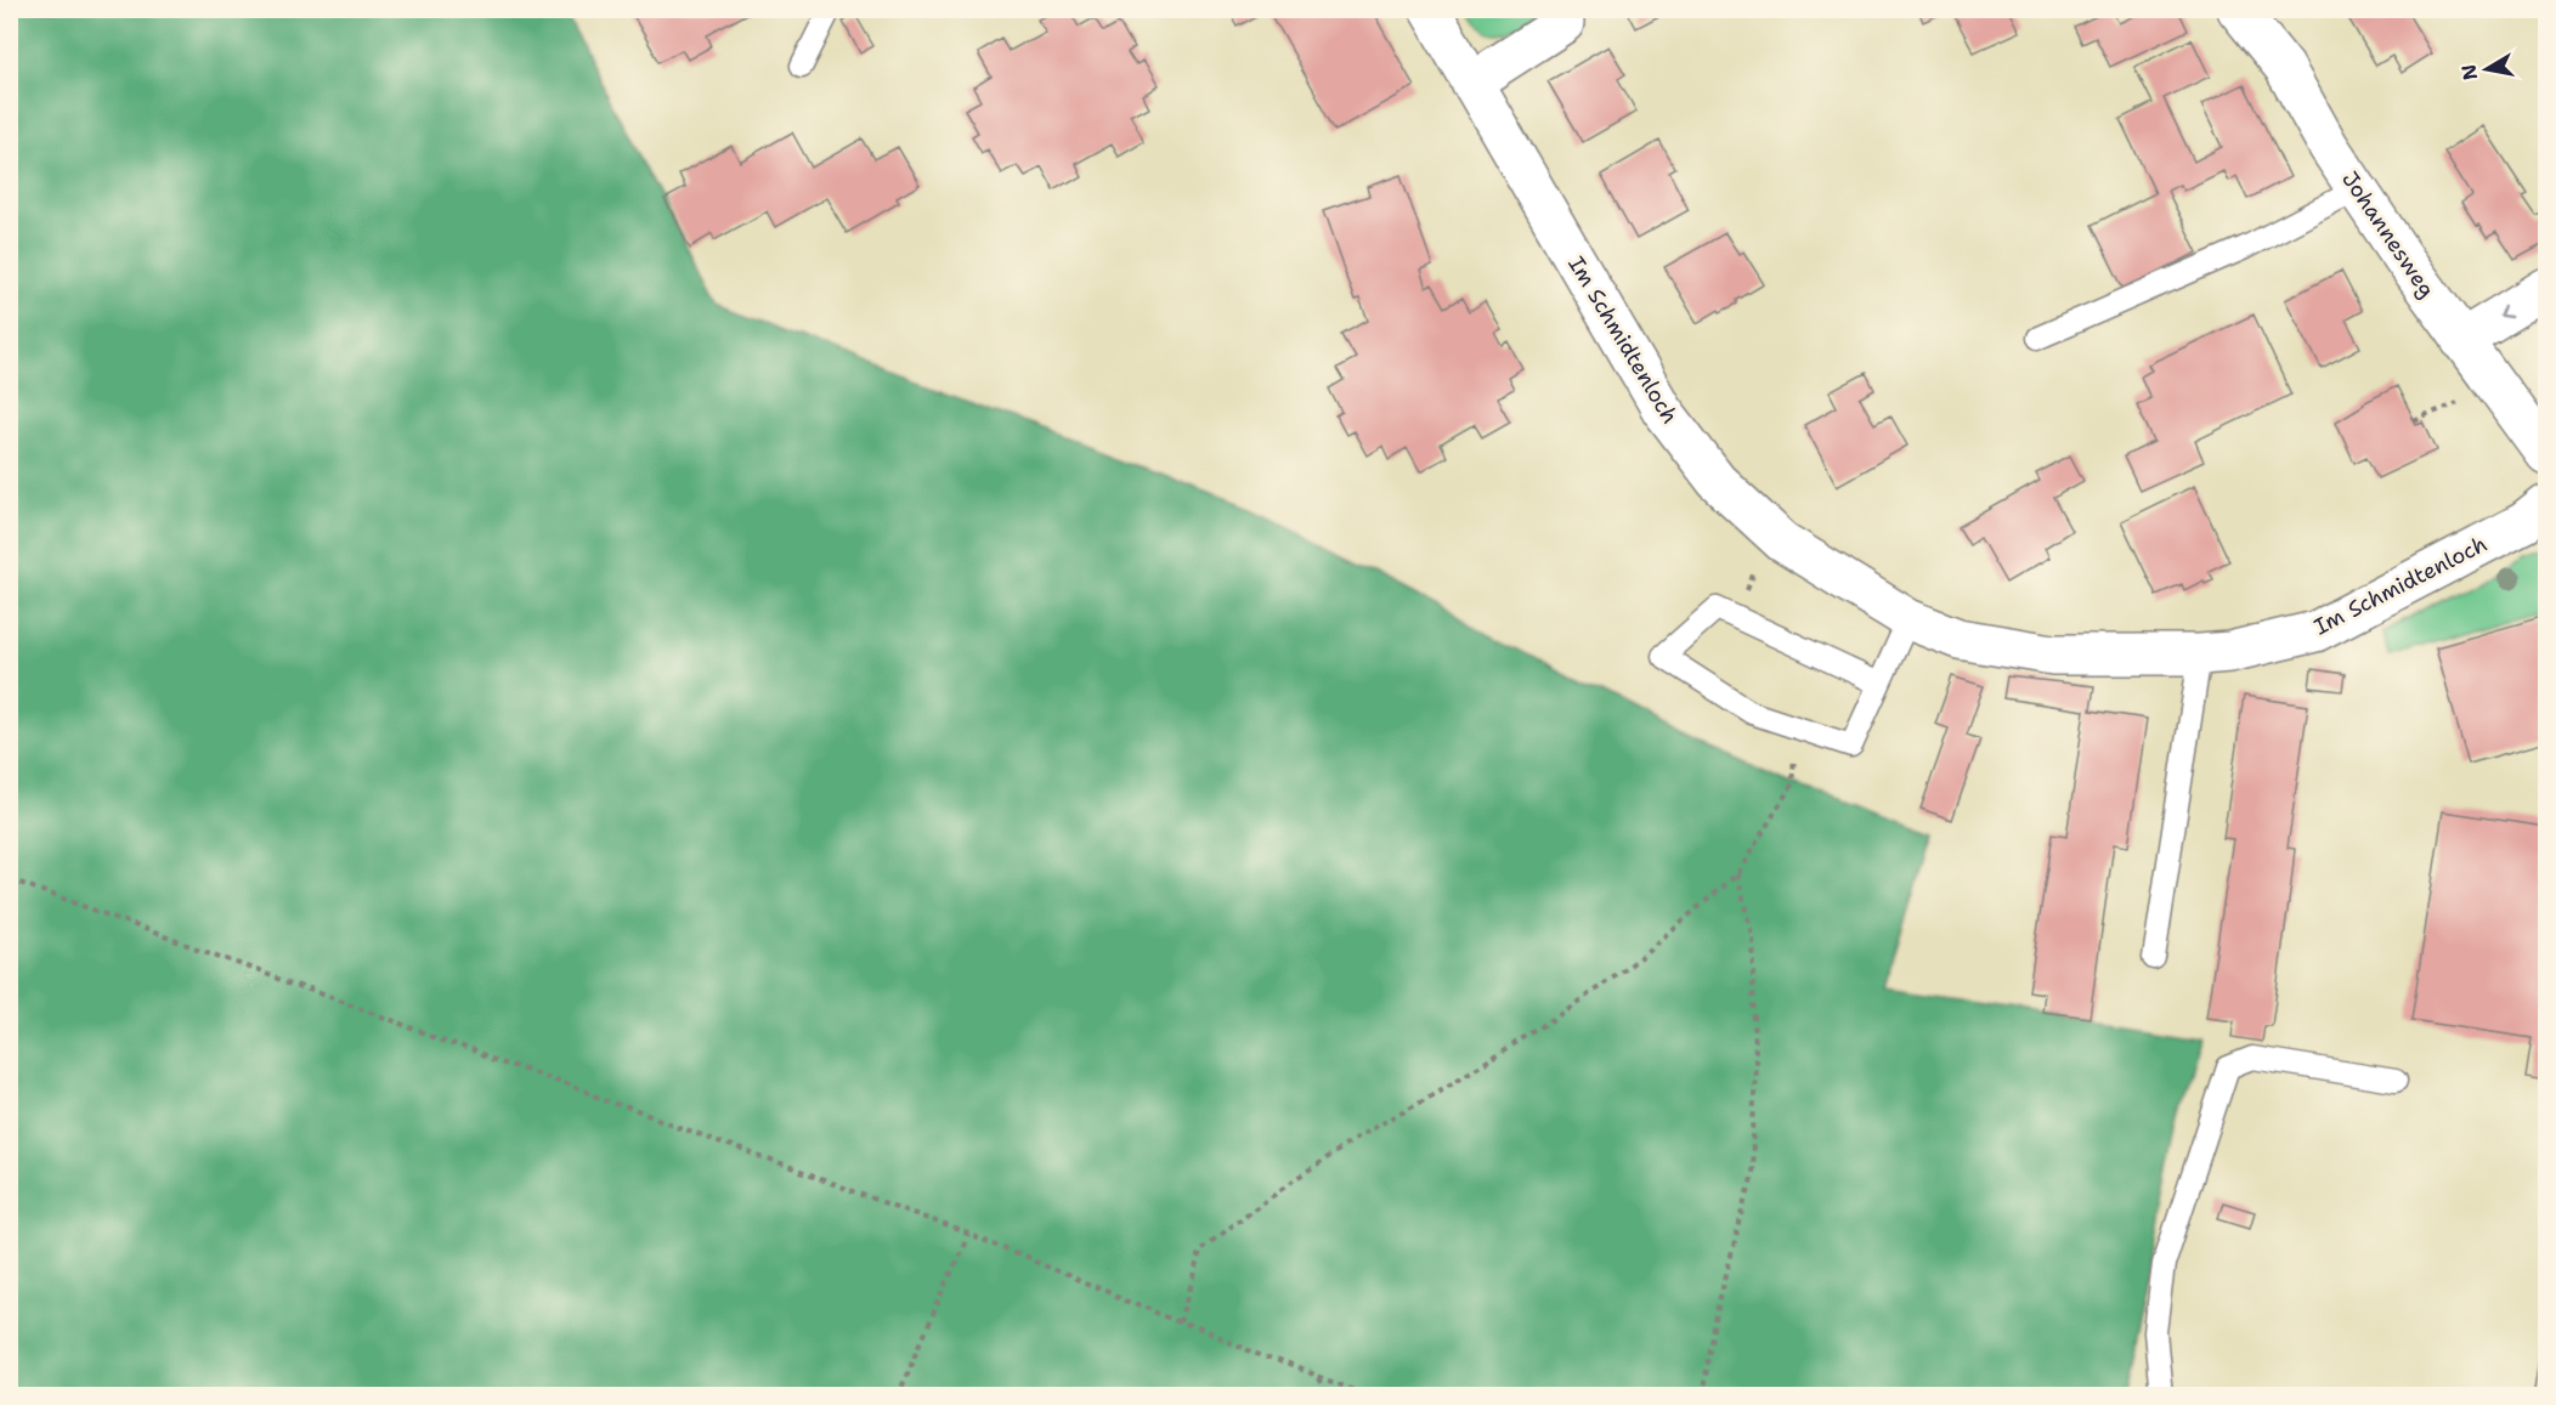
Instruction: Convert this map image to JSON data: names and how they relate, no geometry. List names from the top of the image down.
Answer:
{
  "streets": {
    "street": ["Johannesweg", "Im Schmidtenloch"]
  },
  "north": "left"
}
